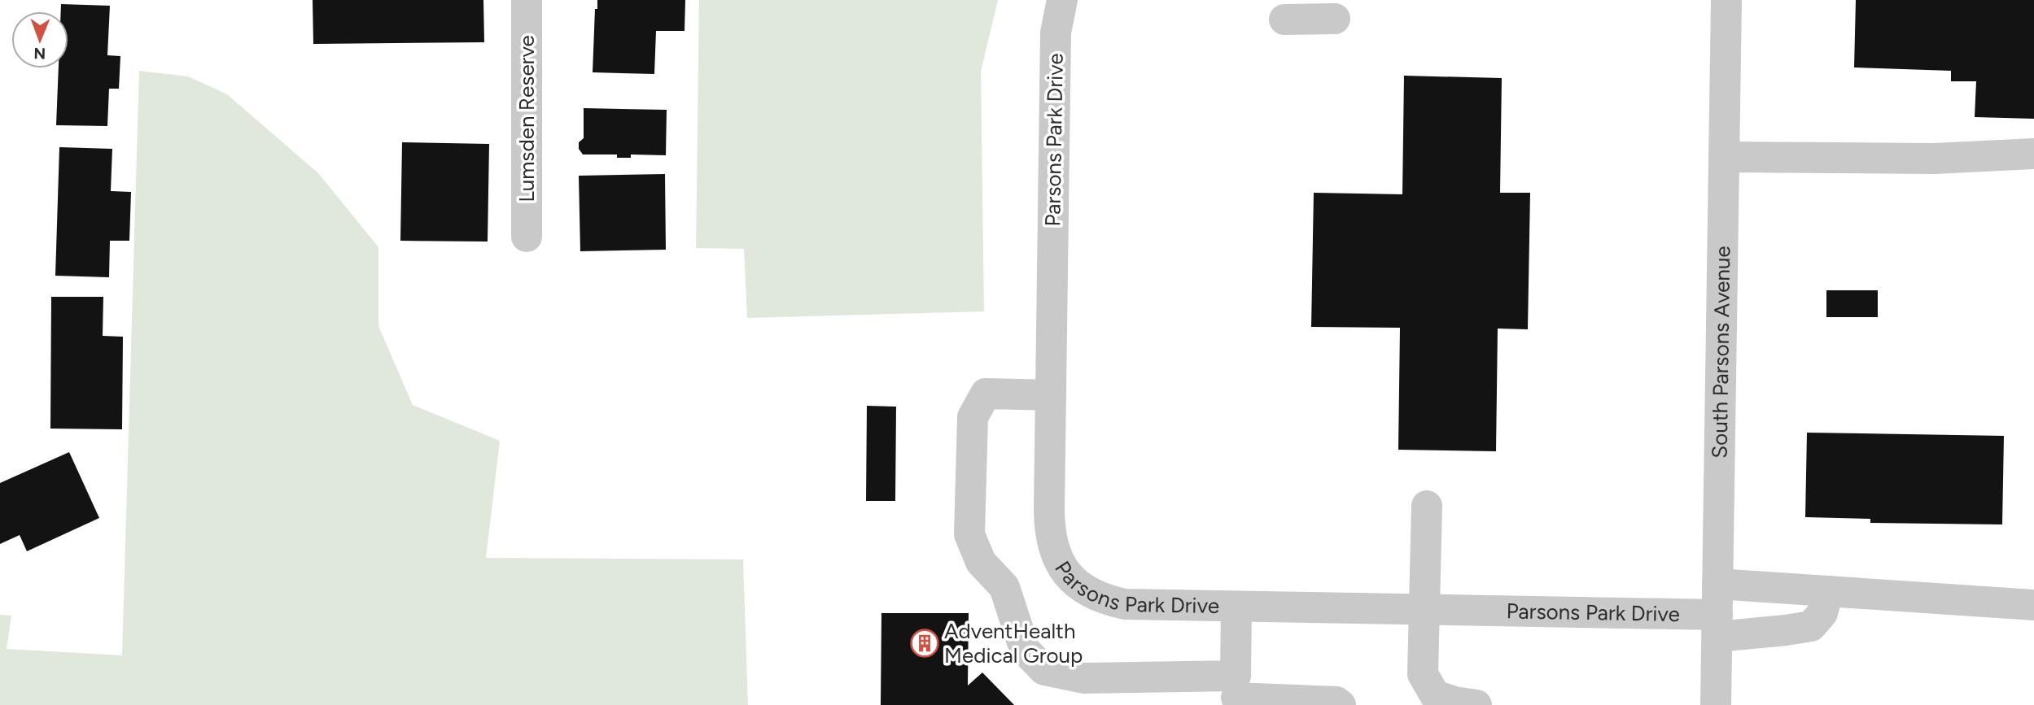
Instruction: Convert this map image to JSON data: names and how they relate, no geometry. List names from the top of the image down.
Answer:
{
  "streets": {
    "street": ["Lumsden Reserve", "Parsons Park Drive", "South Parsons Avenue"]
  },
  "crossings": [
    ["Parsons Park Drive", "South Parsons Avenue"]
  ],
  "places": {
    "building": ["AdventHealth Medical Group"]
  },
  "north": "bottom"
}
